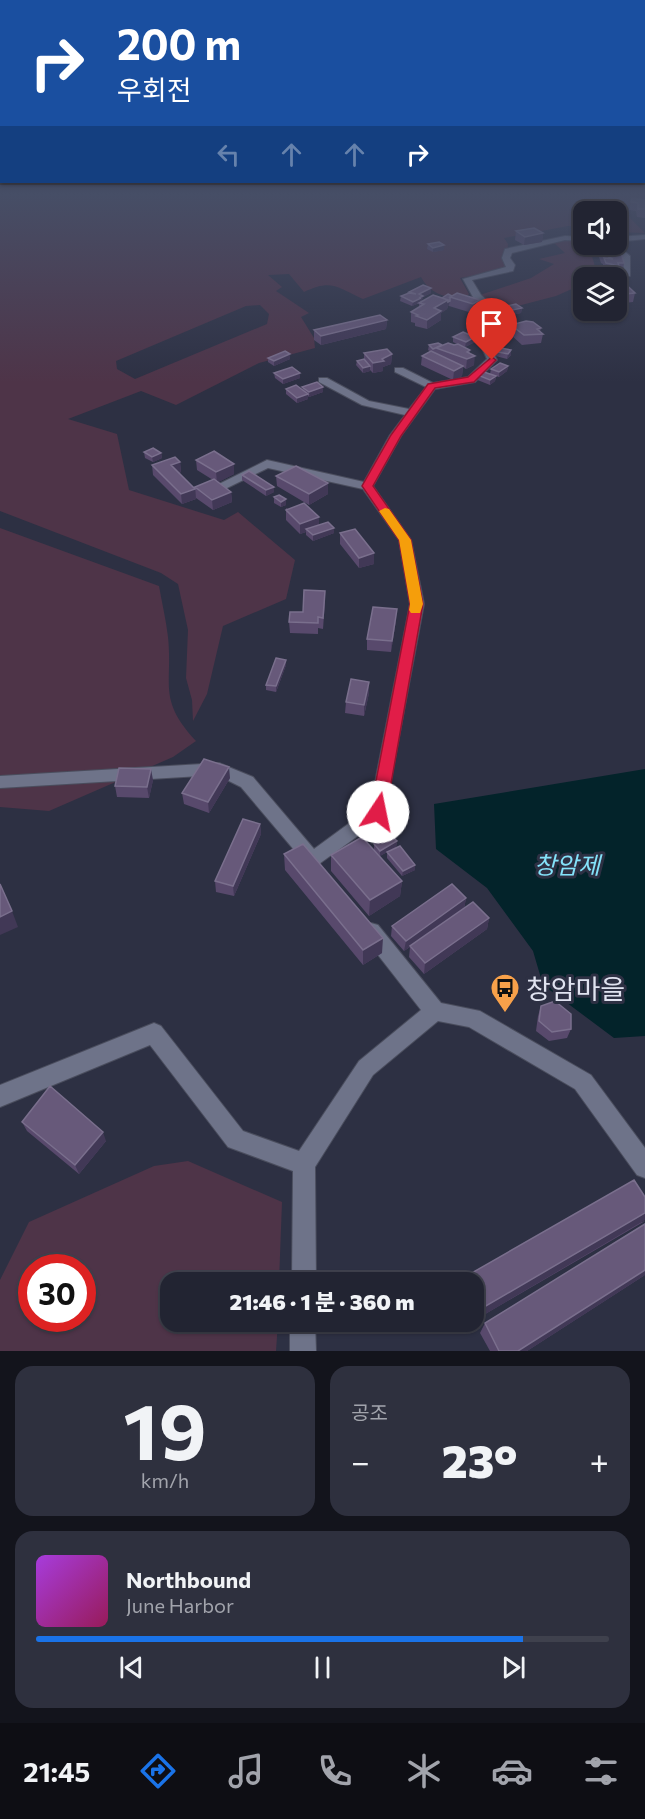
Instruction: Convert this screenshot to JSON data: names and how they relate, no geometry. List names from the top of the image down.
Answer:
{
  "water": ["창암제"],
  "places": {
    "bus stop": ["창암마을"]
  },
  "page": {
    "turn": ["200 m", "우회전"],
    "limit": "30",
    "trip": "21:46 · 1 분 · 360 m",
    "tile": [
      ["19", "km/h"],
      "공조"
    ],
    "heat": ["−", "23°", "+"],
    "song": ["Northbound", "June Harbor"],
    "tabs": "21:45"
  }
}
